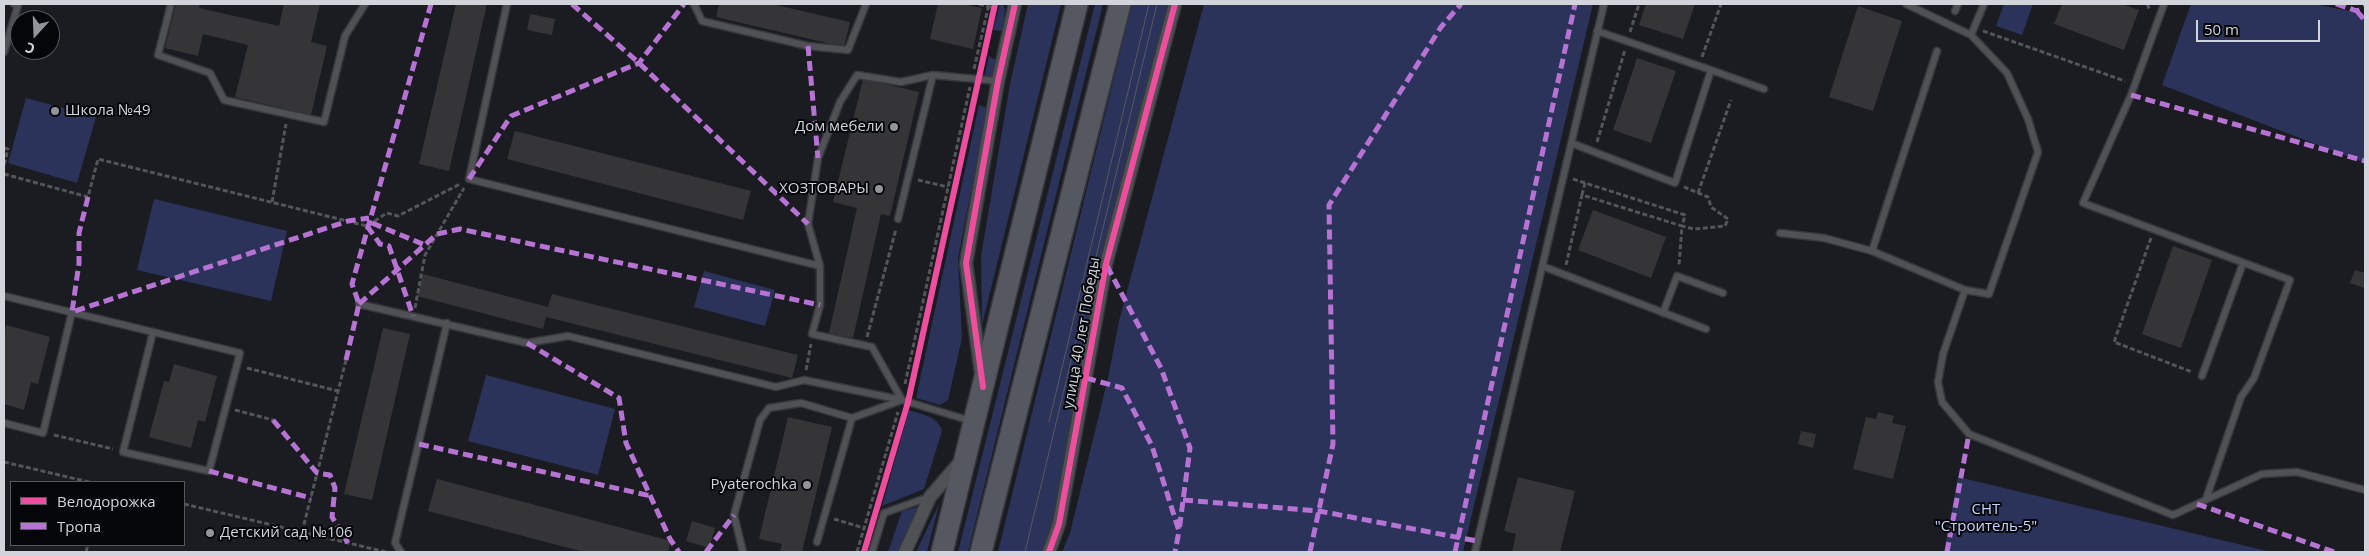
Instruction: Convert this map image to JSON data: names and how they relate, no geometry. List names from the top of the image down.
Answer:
{
  "streets": {
    "street": ["улица 40 лет Победы"]
  },
  "parks": ["СНТ \"Строитель-5\""],
  "places": [
    "Школа №49",
    "Дом мебели",
    "ХОЗТОВАРЫ",
    "Pyaterochka",
    "Детский сад №106"
  ],
  "legend": ["Велодорожка", "Тропа"],
  "scale_bar": "50 m",
  "north": "bottom"
}
